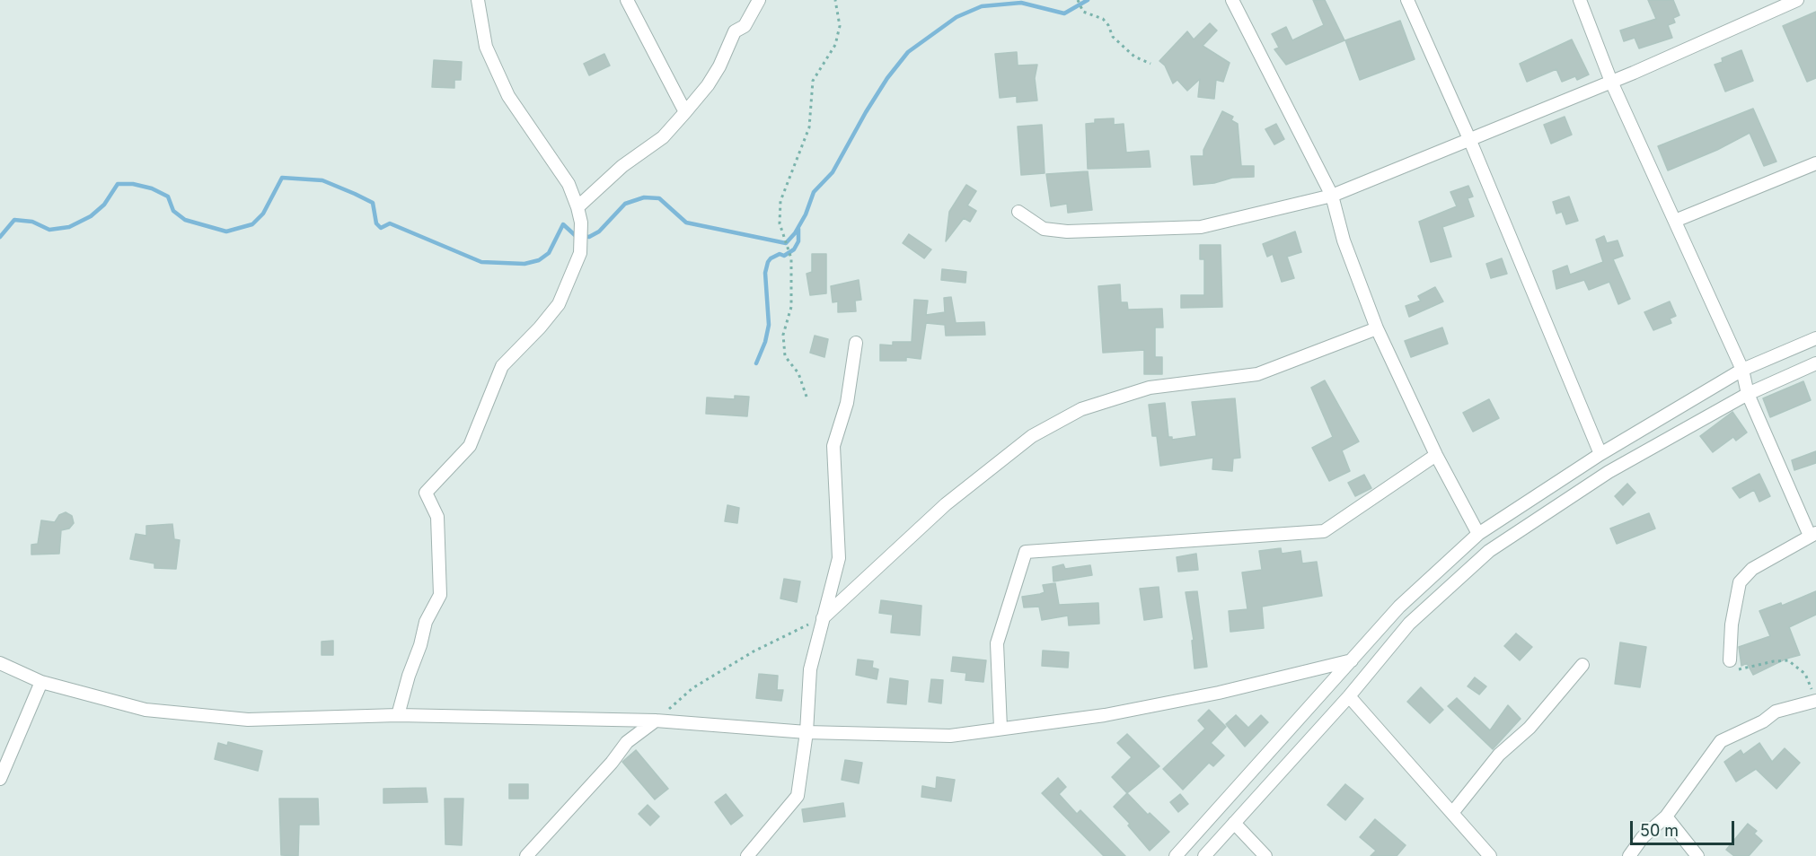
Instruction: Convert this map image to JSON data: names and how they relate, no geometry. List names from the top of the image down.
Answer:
{
  "scale_bar": "50 m"
}
